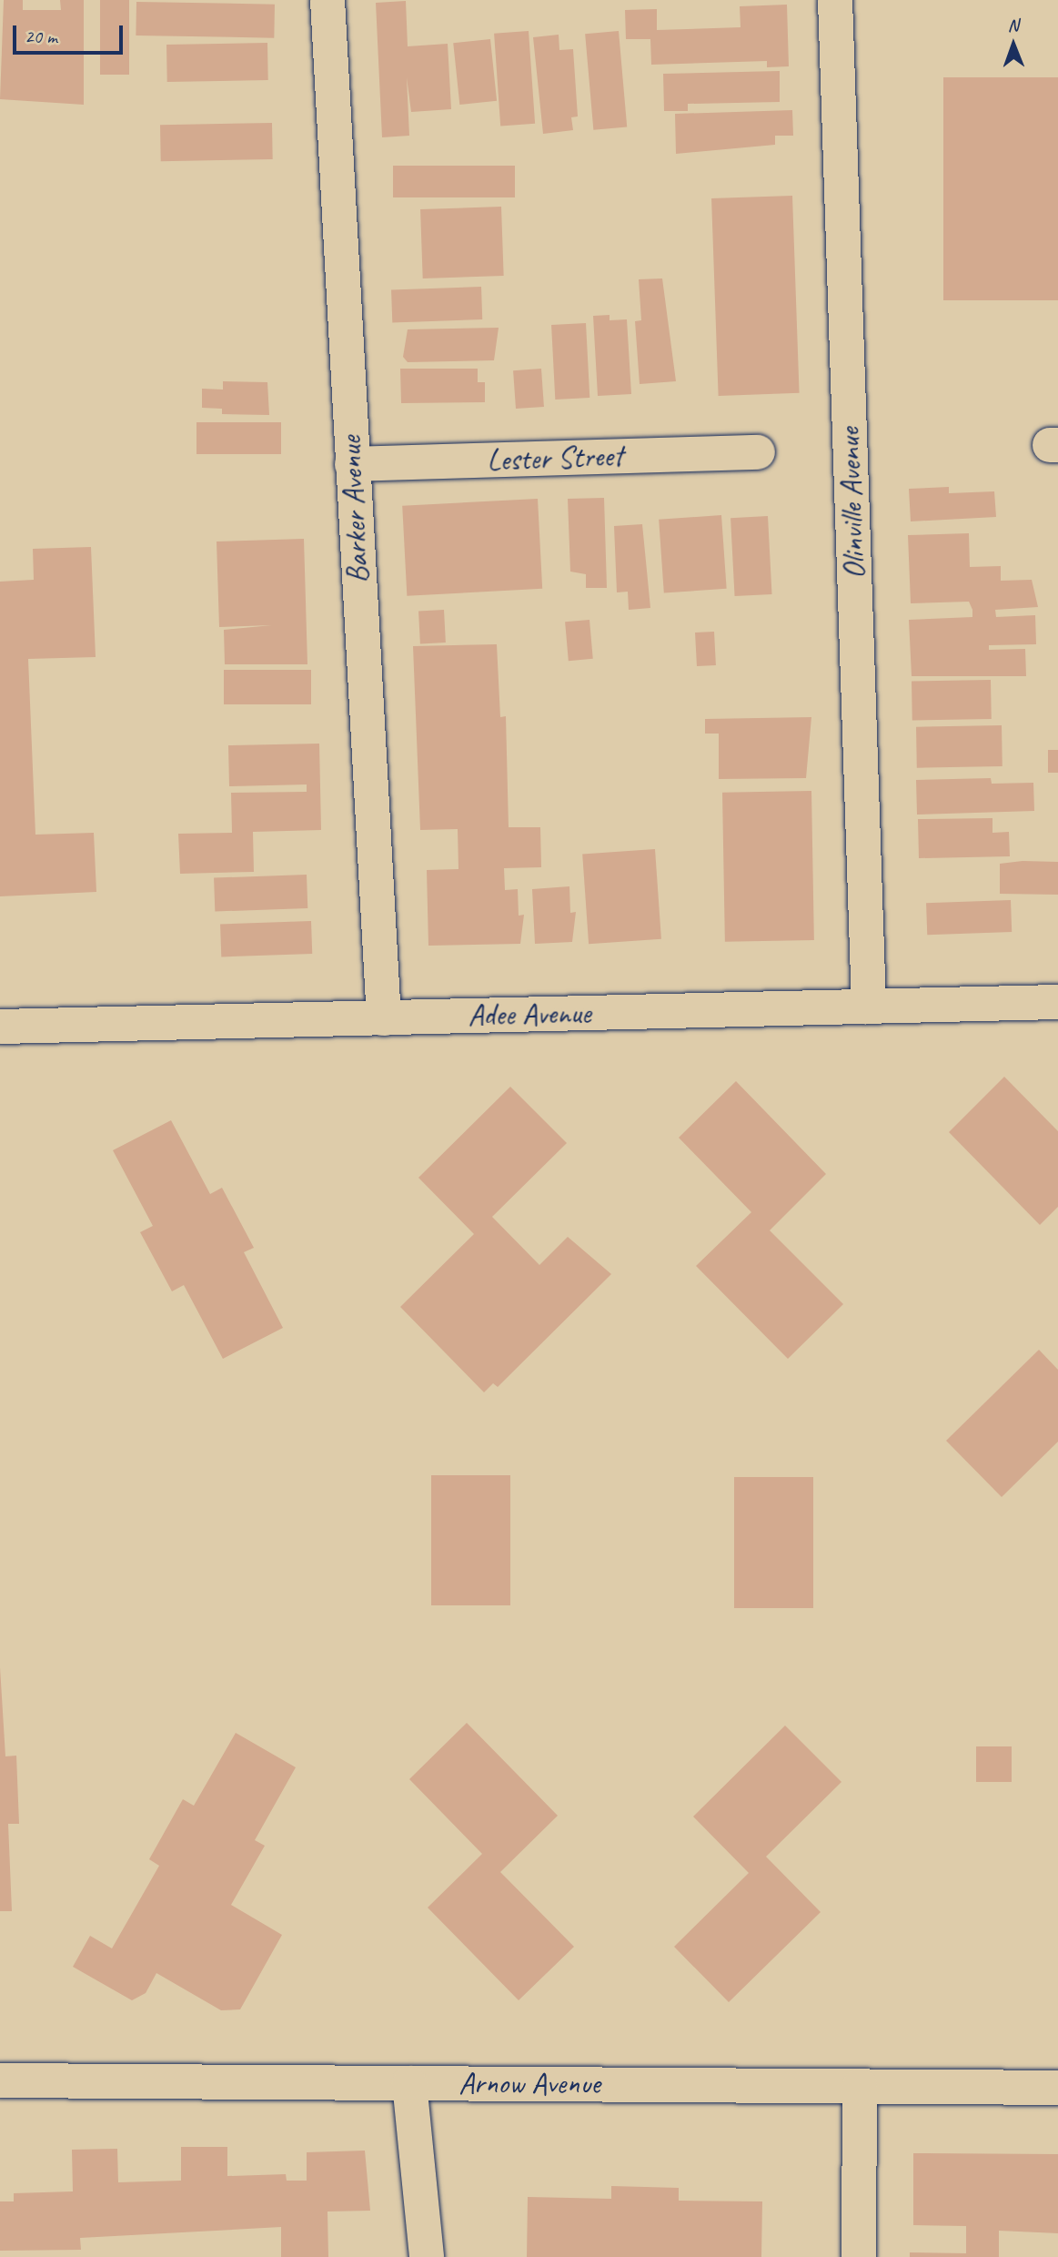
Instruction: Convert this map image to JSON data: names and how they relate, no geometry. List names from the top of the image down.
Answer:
{
  "streets": {
    "street": [
      "Lester Street",
      "Olinville Avenue",
      "Barker Avenue",
      "Adee Avenue",
      "Arnow Avenue"
    ]
  },
  "crossings": [
    ["Lester Street", "Barker Avenue"],
    ["Olinville Avenue", "Adee Avenue"],
    ["Barker Avenue", "Adee Avenue"]
  ],
  "scale_bar": "20 m",
  "north": "top"
}
